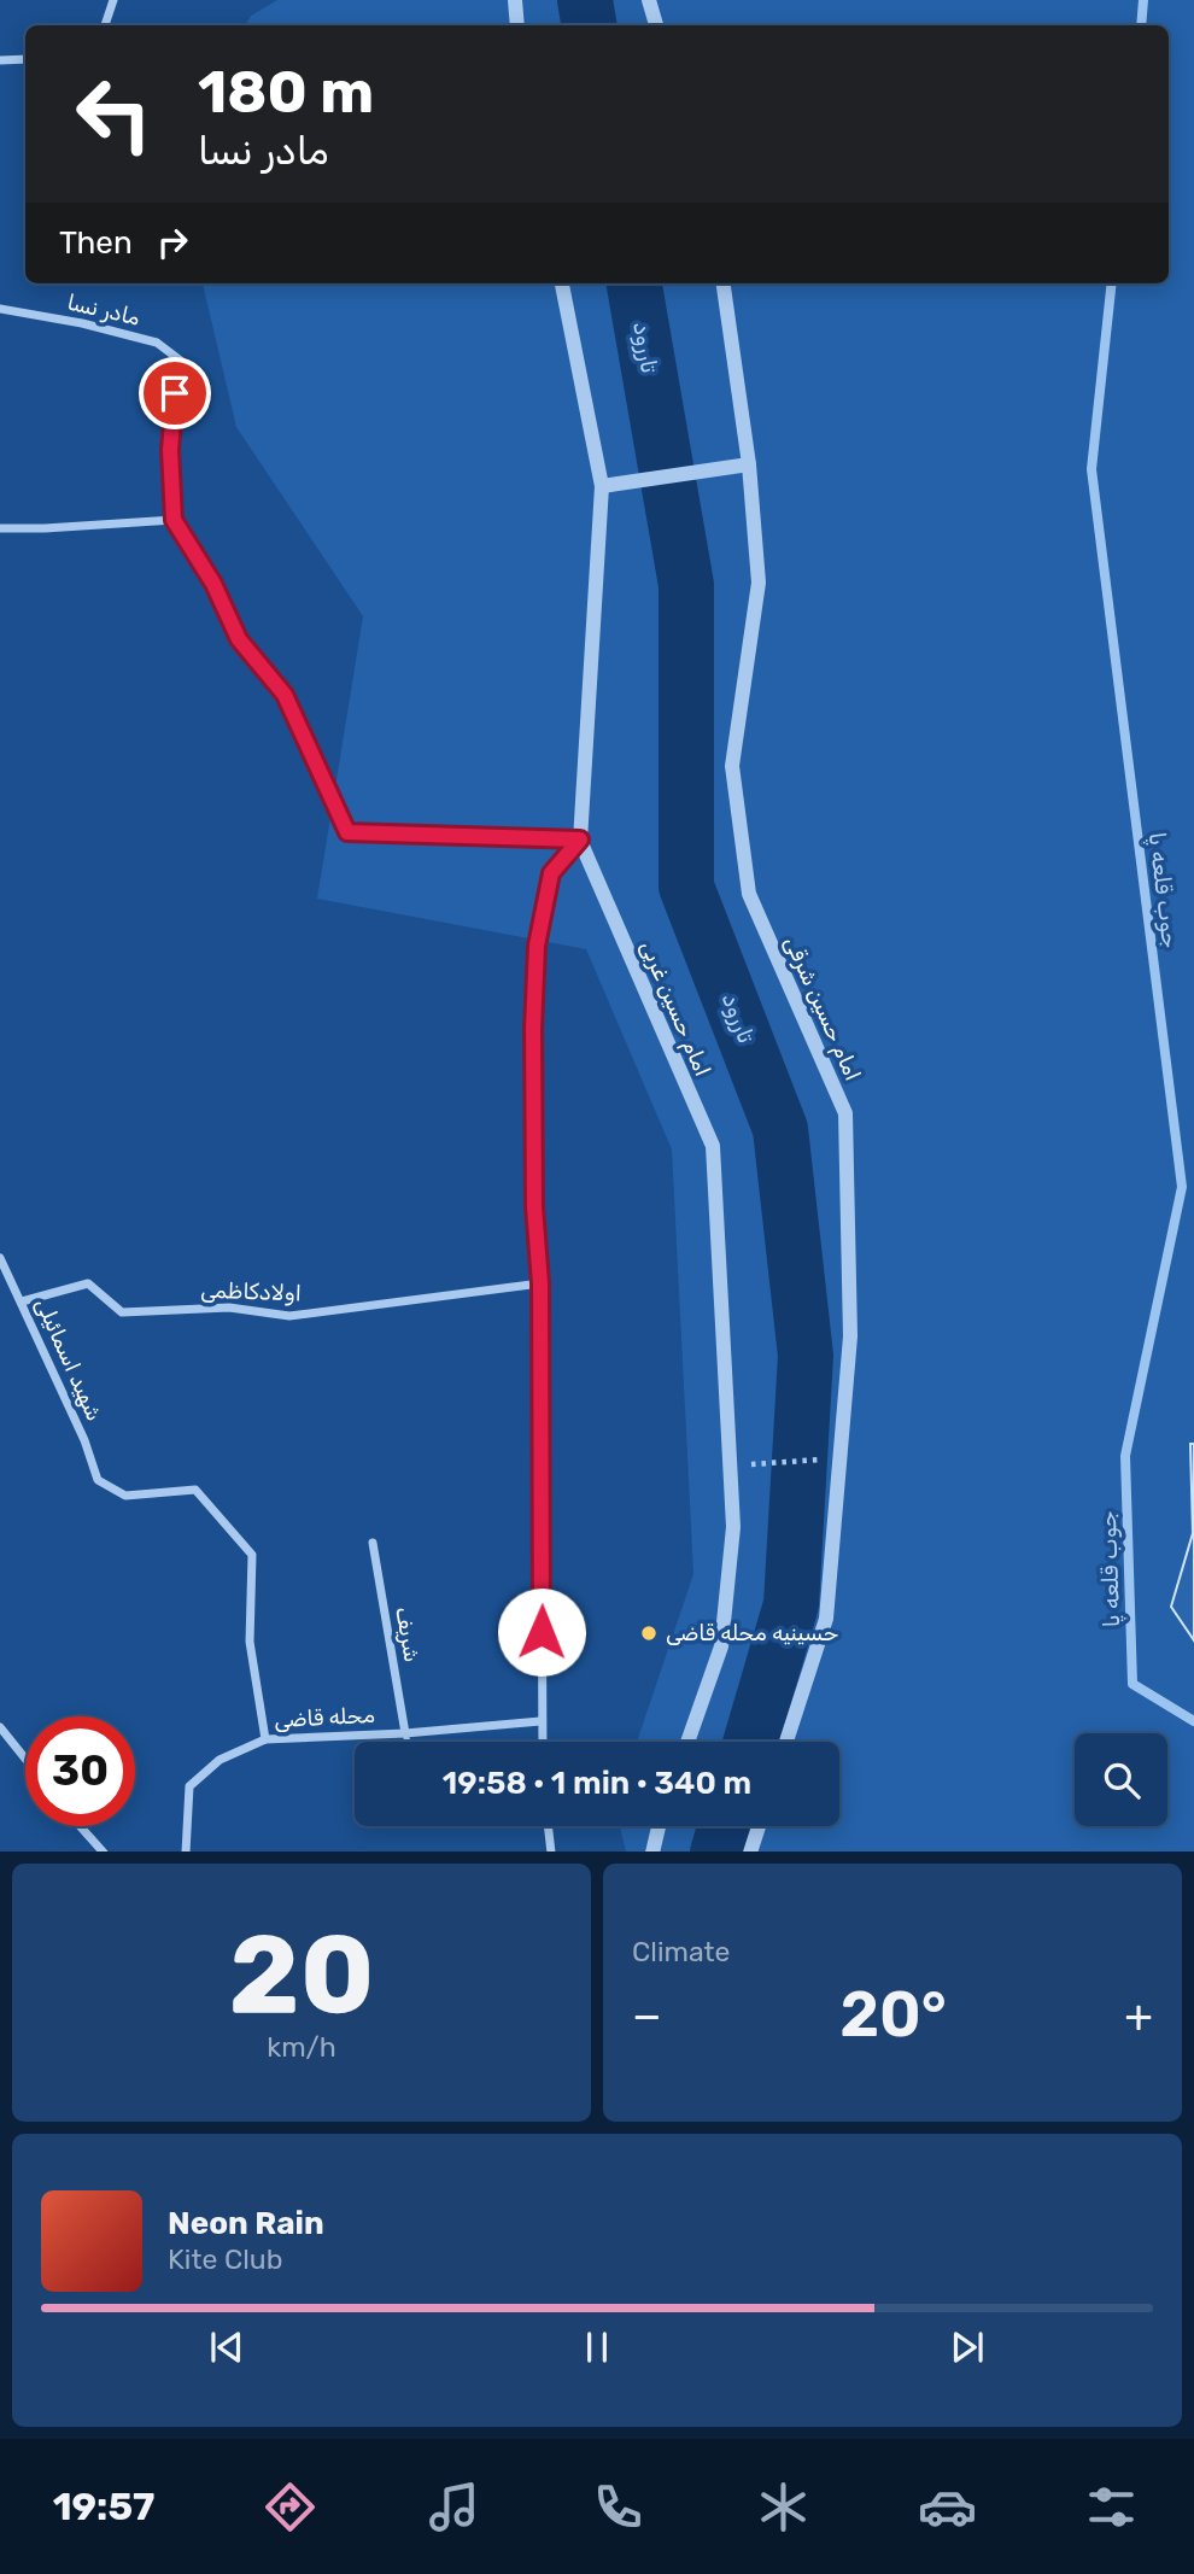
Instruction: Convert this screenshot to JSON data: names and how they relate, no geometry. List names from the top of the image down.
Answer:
{
  "streets": {
    "street": [
      "مادر نسا",
      "امام حسین غربی",
      "امام حسین شرقی",
      "اولادکاظمی",
      "شهید اسمائیلی",
      "شریف",
      "محله قاضی"
    ]
  },
  "crossings": [
    ["مادر نسا", "امام حسین غربی"],
    ["اولادکاظمی", "شهید اسمائیلی"],
    ["شهید اسمائیلی", "محله قاضی"],
    ["شریف", "محله قاضی"]
  ],
  "water": ["تاررود", "جوب قلعه پا"],
  "places": ["حسینیه محله قاضی"],
  "page": {
    "turn": ["180 m", "مادر نسا"],
    "then": "Then",
    "limit": "30",
    "trip": "19:58 · 1 min · 340 m",
    "tile": [
      ["20", "km/h"],
      "Climate"
    ],
    "heat": ["−", "20°", "+"],
    "song": ["Neon Rain", "Kite Club"],
    "tabs": "19:57"
  }
}
